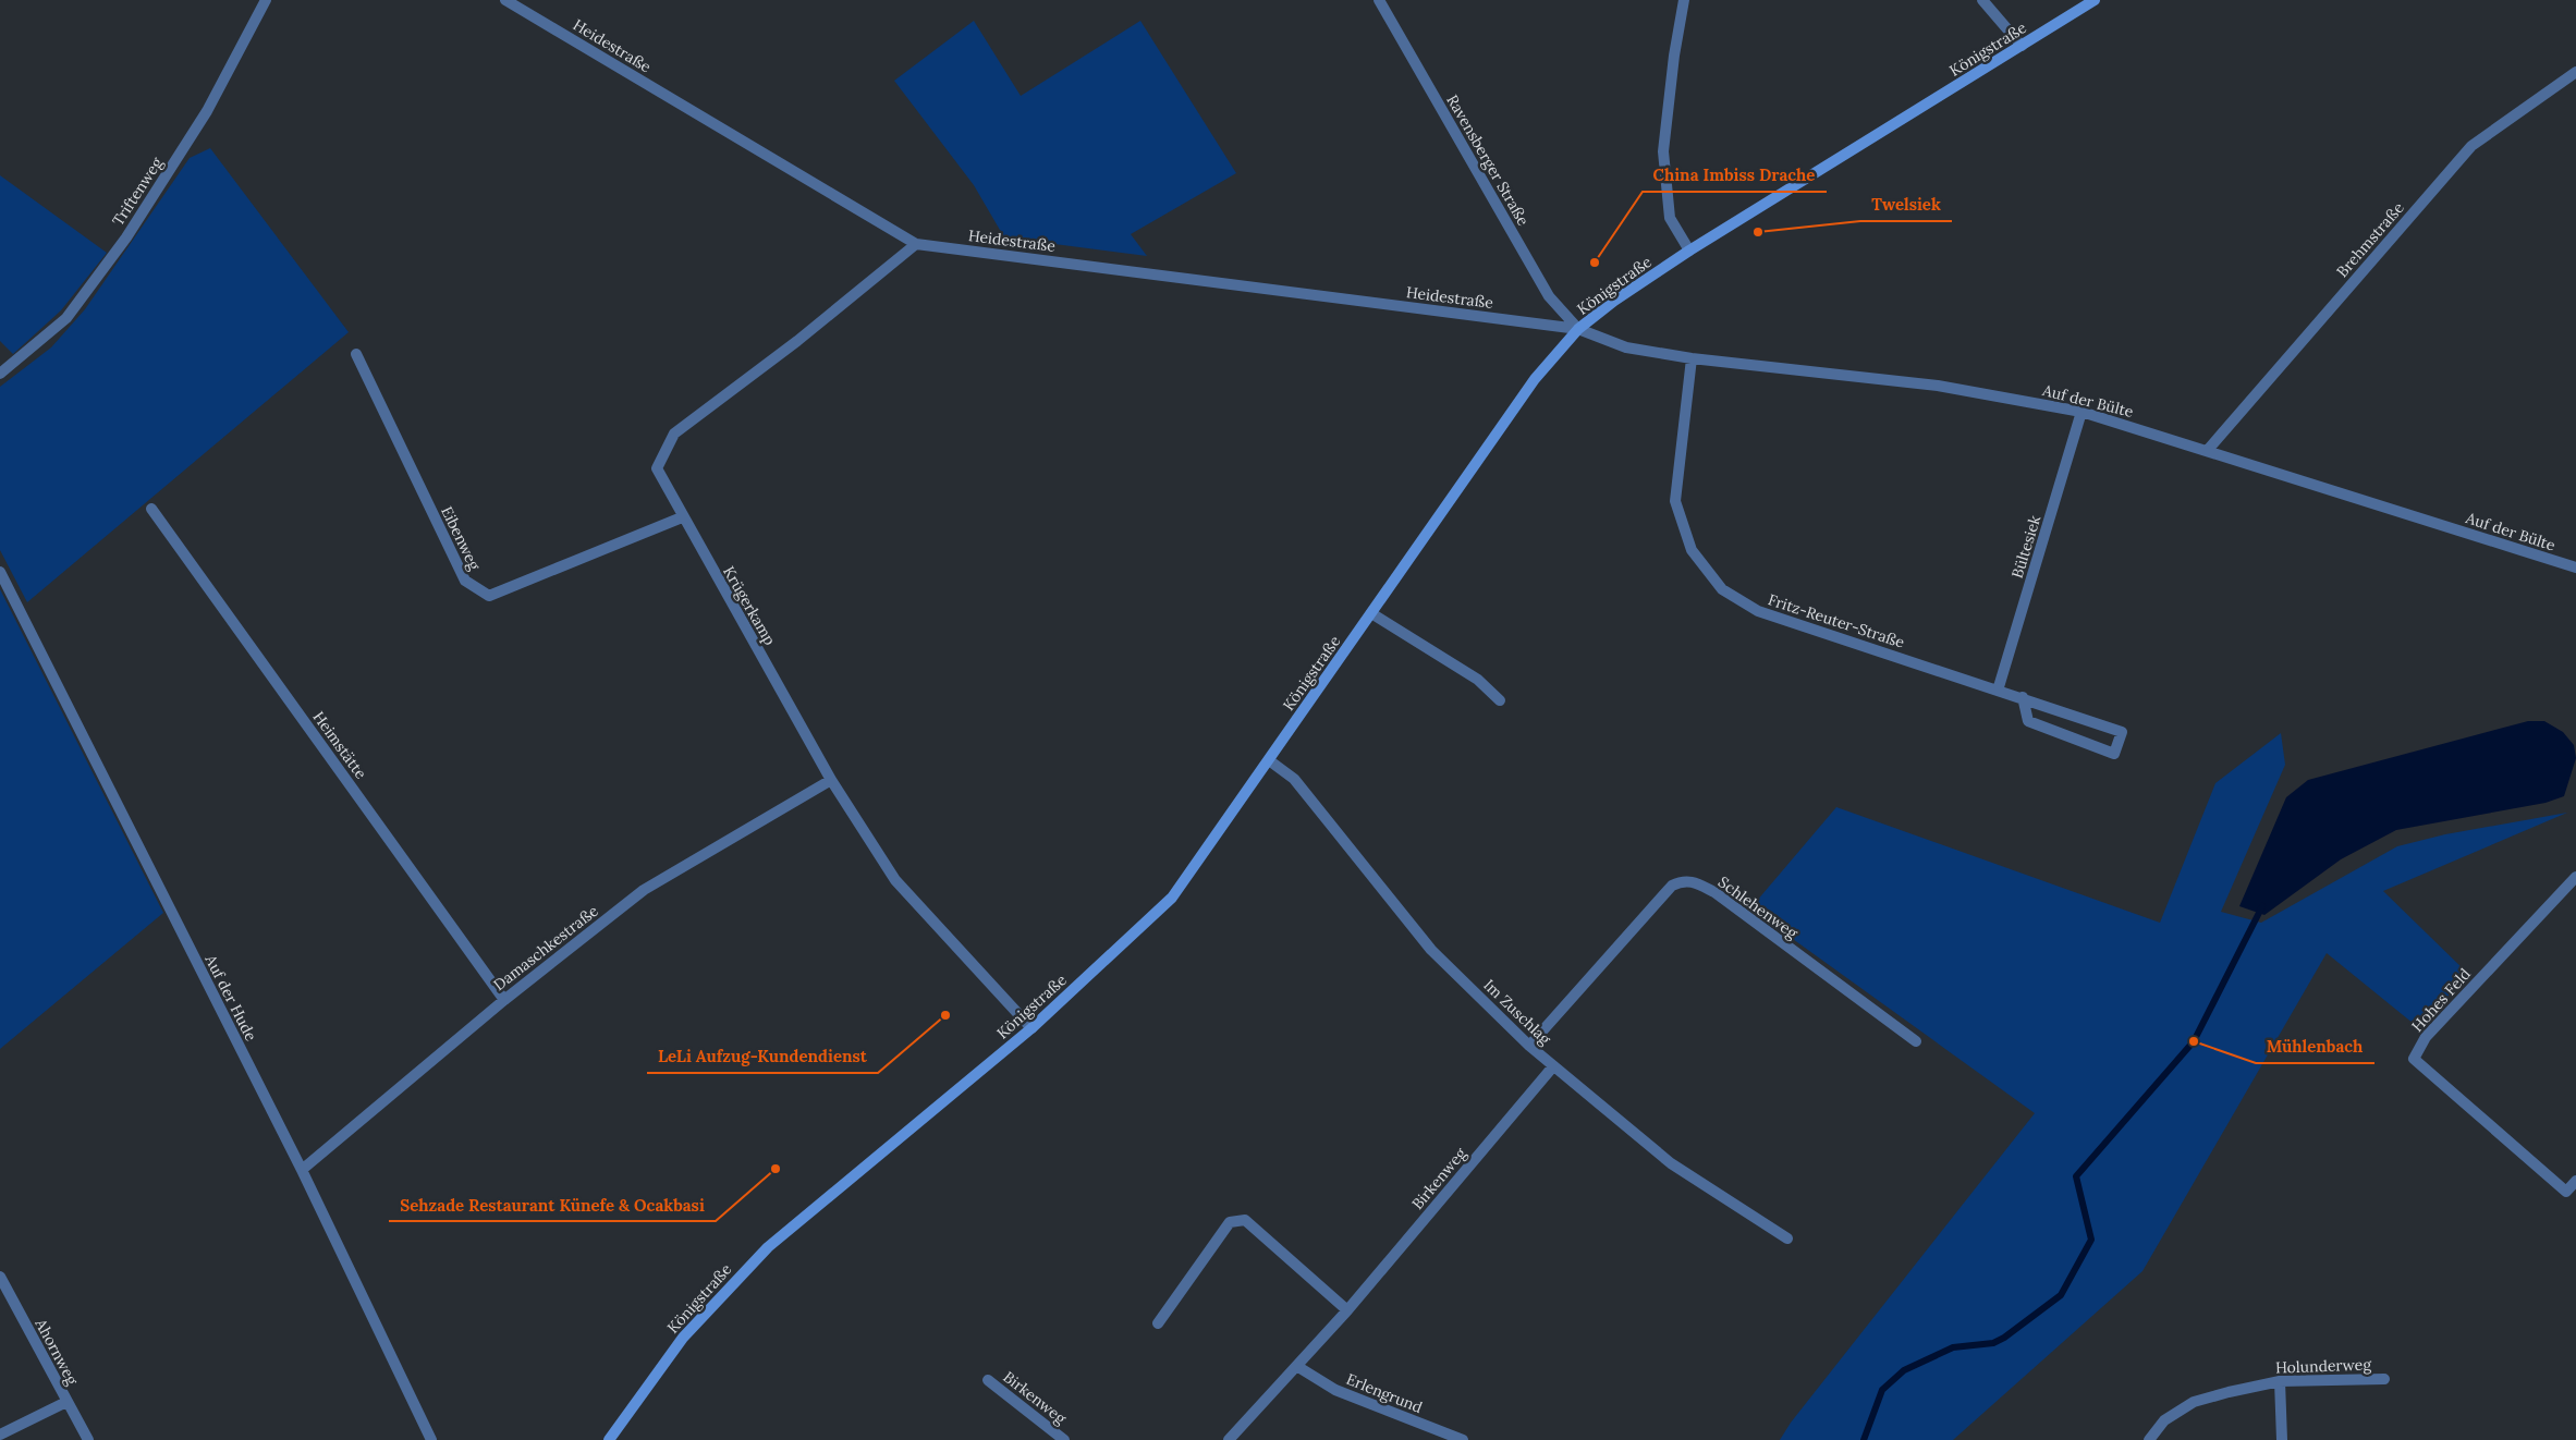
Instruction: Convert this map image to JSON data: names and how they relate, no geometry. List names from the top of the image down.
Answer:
{
  "streets": {
    "main road": ["Königstraße"],
    "street": [
      "Heidestraße",
      "Ravensberger Straße",
      "Triftenweg",
      "Brehmstraße",
      "Auf der Bülte",
      "Eibenweg",
      "Bültesiek",
      "Krügerkamp",
      "Fritz-Reuter-Straße",
      "Heimstätte",
      "Schlehenweg",
      "Damaschkestraße",
      "Auf der Hude",
      "Hohes Feld",
      "Im Zuschlag",
      "Birkenweg",
      "Ahornweg",
      "Holunderweg",
      "Erlengrund"
    ]
  },
  "crossings": [
    ["Heidestraße", "Königstraße"],
    ["Heidestraße", "Ravensberger Straße"],
    ["Heidestraße", "Auf der Bülte"],
    ["Heidestraße", "Krügerkamp"],
    ["Königstraße", "Ravensberger Straße"],
    ["Königstraße", "Auf der Bülte"],
    ["Königstraße", "Krügerkamp"],
    ["Königstraße", "Im Zuschlag"],
    ["Ravensberger Straße", "Auf der Bülte"],
    ["Brehmstraße", "Auf der Bülte"],
    ["Auf der Bülte", "Bültesiek"],
    ["Auf der Bülte", "Fritz-Reuter-Straße"],
    ["Eibenweg", "Krügerkamp"],
    ["Bültesiek", "Fritz-Reuter-Straße"],
    ["Krügerkamp", "Damaschkestraße"],
    ["Heimstätte", "Damaschkestraße"],
    ["Schlehenweg", "Im Zuschlag"],
    ["Damaschkestraße", "Auf der Hude"],
    ["Im Zuschlag", "Birkenweg"],
    ["Birkenweg", "Erlengrund"]
  ],
  "places": [
    "Twelsiek",
    "China Imbiss Drache",
    "LeLi Aufzug-Kundendienst",
    "Mühlenbach",
    "Sehzade Restaurant Künefe & Ocakbasi"
  ]
}
